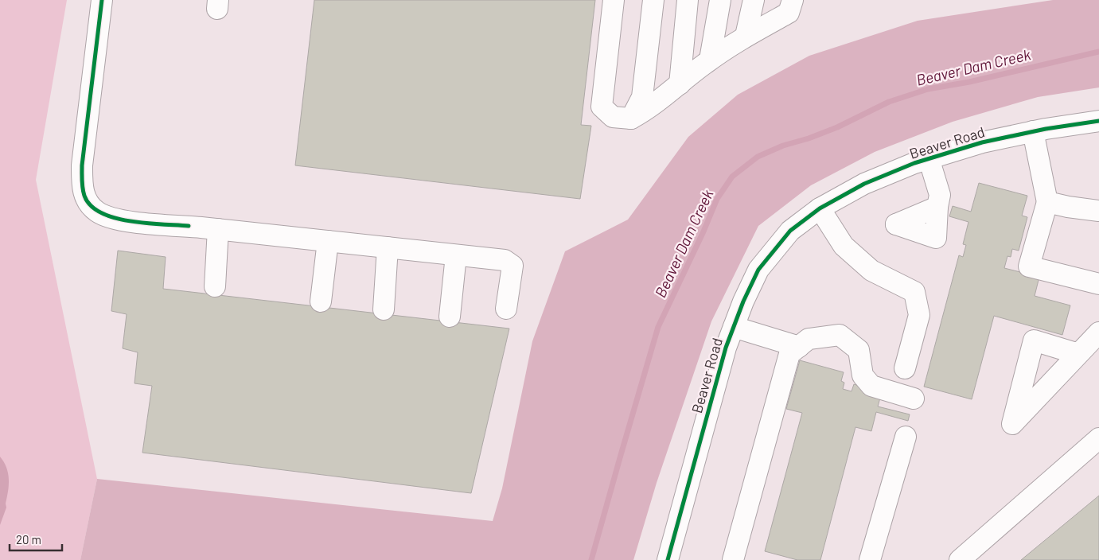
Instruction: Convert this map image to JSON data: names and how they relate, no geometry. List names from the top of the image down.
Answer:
{
  "streets": {
    "street": ["Beaver Road"]
  },
  "water": ["Beaver Dam Creek"],
  "scale_bar": "20 m"
}
